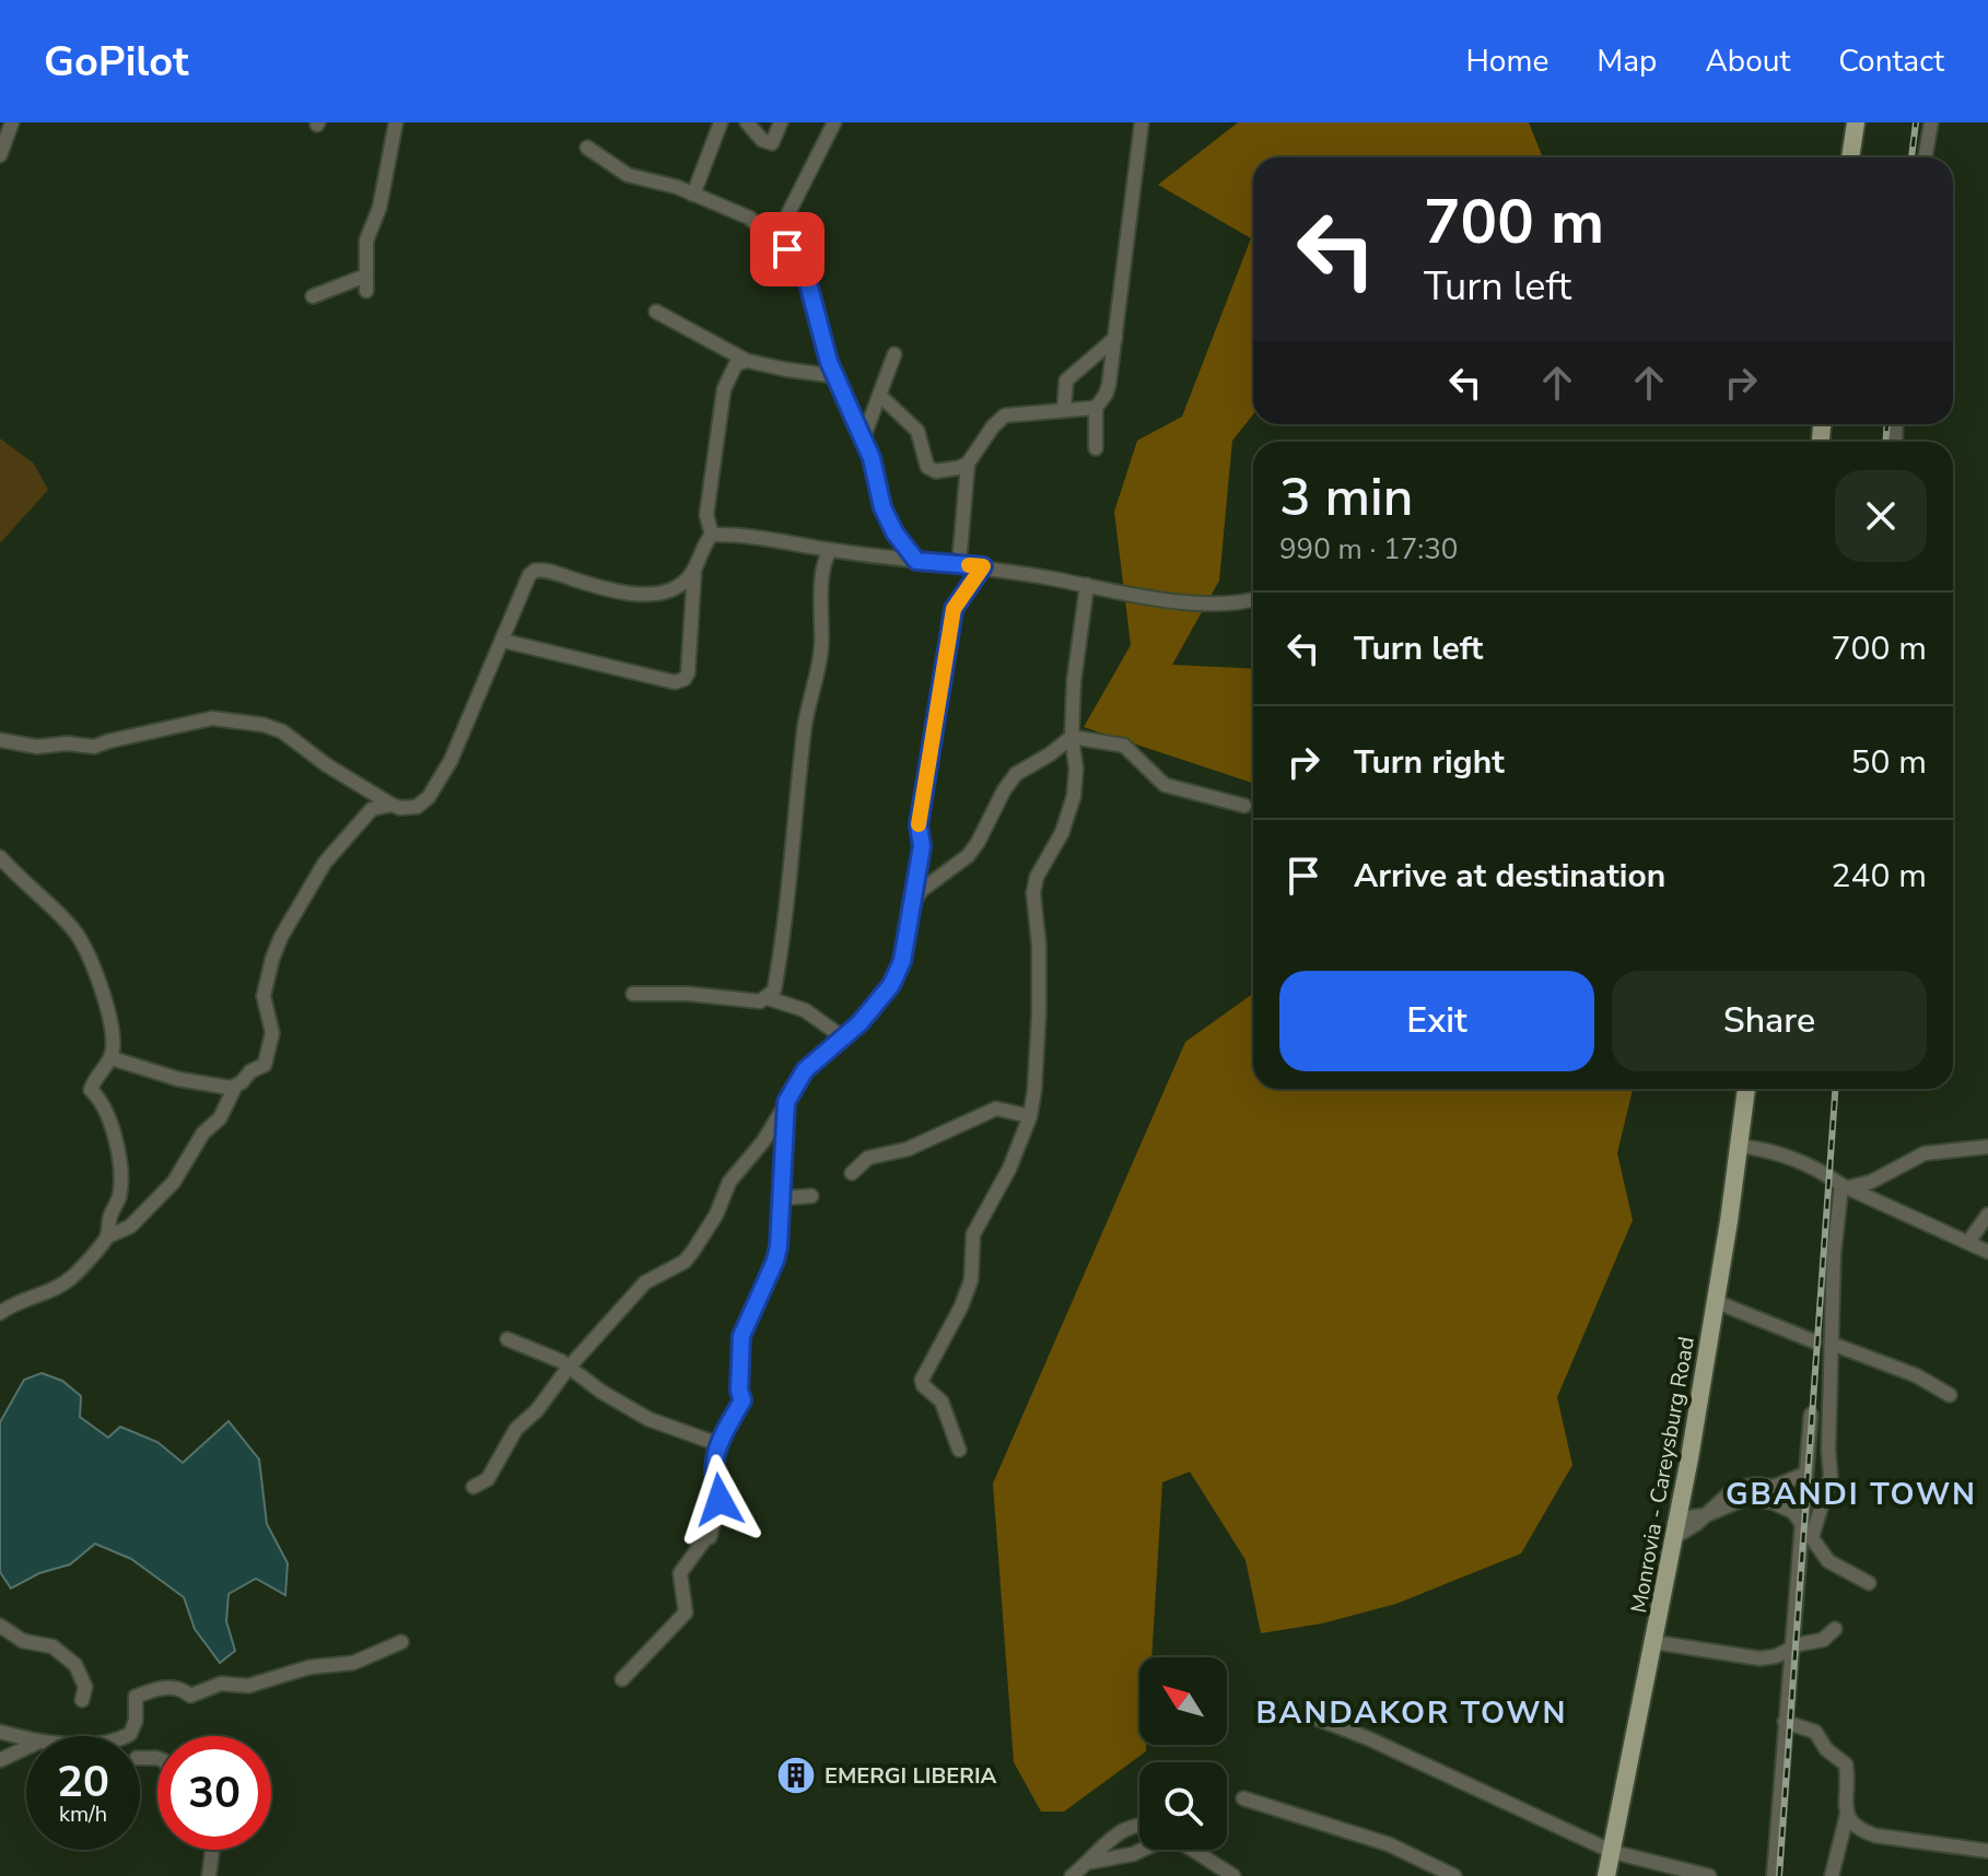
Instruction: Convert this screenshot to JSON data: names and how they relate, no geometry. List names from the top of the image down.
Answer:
{
  "streets": {
    "main road": ["Monrovia - Careysburg Road"]
  },
  "districts": ["GBANDI TOWN", "BANDAKOR TOWN"],
  "places": {
    "building": ["EMERGI LIBERIA"]
  },
  "north": "top left",
  "page": {
    "header": "GoPilot",
    "nav": [
      "Home",
      "Map",
      "About",
      "Contact"
    ],
    "turn": ["700 m", "Turn left"],
    "heading": ["3 min", "990 m · 17:30"],
    "list": [
      {
        "name": "Turn left",
        "value": "700 m"
      },
      {
        "name": "Turn right",
        "value": "50 m"
      },
      {
        "name": "Arrive at destination",
        "value": "240 m"
      }
    ],
    "buttons": ["Exit", "Share"],
    "speed": "20 km/h",
    "limit": "30"
  }
}
